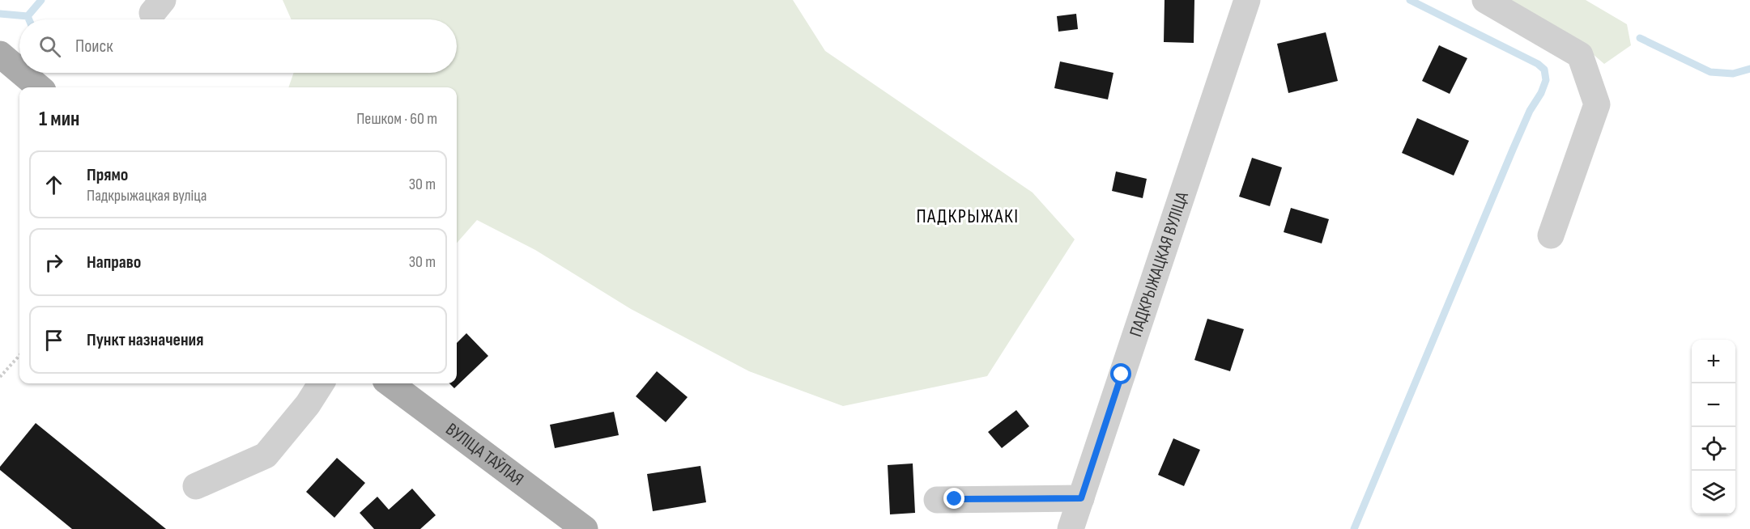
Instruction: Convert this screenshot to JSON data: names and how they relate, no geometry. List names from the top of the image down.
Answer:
{
  "streets": {
    "main road": ["ВУЛІЦА ТАЎЛАЯ"],
    "street": ["ПАДКРЫЖАЦКАЯ ВУЛІЦА"]
  },
  "districts": ["ПАДКРЫЖАКІ"],
  "page": {
    "search": "Поиск",
    "heading": ["1 мин", "Пешком · 60 m"],
    "list": [
      ["Прямо", "Падкрыжацкая вуліца", "30 m"],
      ["Направо", "30 m"],
      "Пункт назначения"
    ],
    "map_buttons": ["+", "−"]
  }
}
